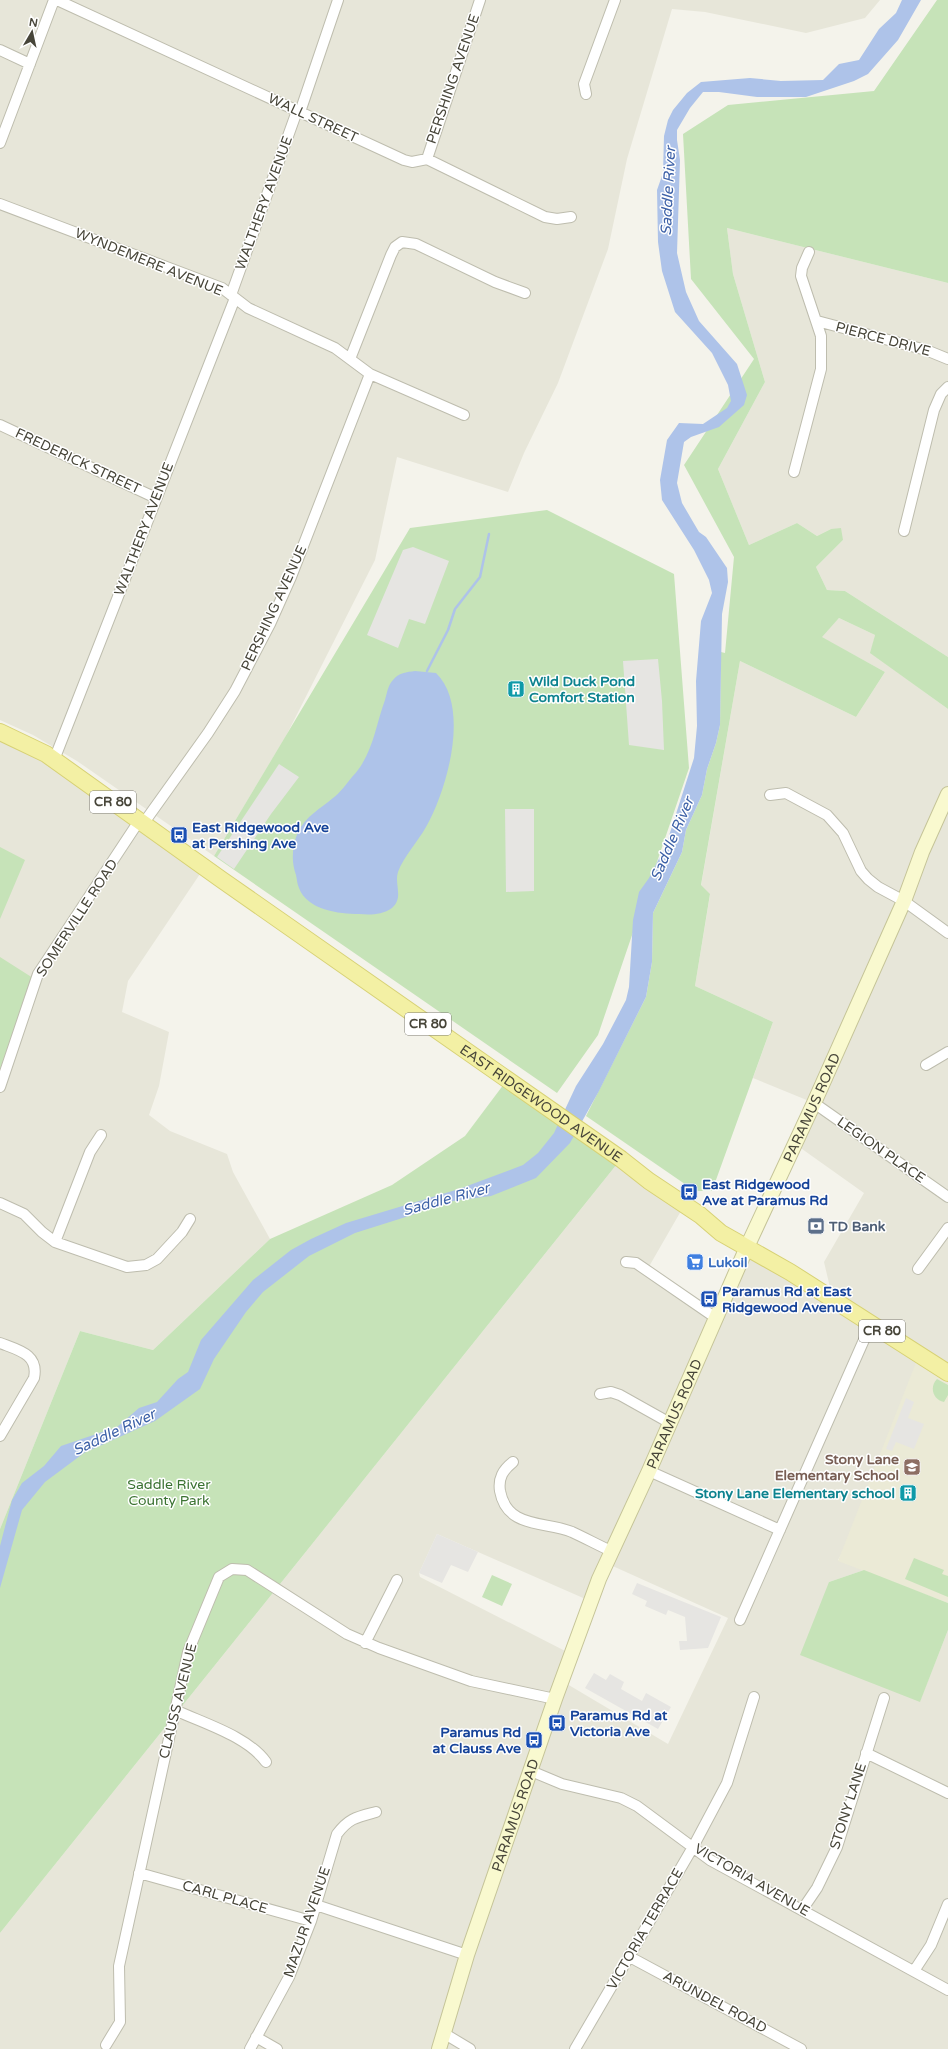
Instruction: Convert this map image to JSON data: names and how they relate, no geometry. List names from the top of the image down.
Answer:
{
  "streets": {
    "main road": ["CR 80", "EAST RIDGEWOOD AVENUE", "PARAMUS ROAD"],
    "street": [
      "PERSHING AVENUE",
      "WALL STREET",
      "WALTHERY AVENUE",
      "WYNDEMERE AVENUE",
      "PIERCE DRIVE",
      "FREDERICK STREET",
      "SOMERVILLE ROAD",
      "LEGION PLACE",
      "CLAUSS AVENUE",
      "STONY LANE",
      "VICTORIA AVENUE",
      "CARL PLACE",
      "MAZUR AVENUE",
      "VICTORIA TERRACE",
      "ARUNDEL ROAD"
    ]
  },
  "crossings": [
    ["PERSHING AVENUE", "WALL STREET"],
    ["PERSHING AVENUE", "WYNDEMERE AVENUE"],
    ["PERSHING AVENUE", "SOMERVILLE ROAD"],
    ["PERSHING AVENUE", "EAST RIDGEWOOD AVENUE"],
    ["WALL STREET", "WALTHERY AVENUE"],
    ["WALTHERY AVENUE", "WYNDEMERE AVENUE"],
    ["WALTHERY AVENUE", "FREDERICK STREET"],
    ["WALTHERY AVENUE", "EAST RIDGEWOOD AVENUE"],
    ["SOMERVILLE ROAD", "EAST RIDGEWOOD AVENUE"],
    ["EAST RIDGEWOOD AVENUE", "PARAMUS ROAD"],
    ["PARAMUS ROAD", "LEGION PLACE"],
    ["PARAMUS ROAD", "CLAUSS AVENUE"],
    ["PARAMUS ROAD", "VICTORIA AVENUE"],
    ["CLAUSS AVENUE", "CARL PLACE"],
    ["STONY LANE", "VICTORIA AVENUE"],
    ["VICTORIA AVENUE", "VICTORIA TERRACE"],
    ["CARL PLACE", "MAZUR AVENUE"],
    ["VICTORIA TERRACE", "ARUNDEL ROAD"]
  ],
  "water": ["Saddle River"],
  "parks": ["Saddle River County Park"],
  "places": {
    "building": ["Wild Duck Pond Comfort Station", "Stony Lane Elementary school"],
    "bus stop": [
      "East Ridgewood Ave at Pershing Ave",
      "East Ridgewood Ave at Paramus Rd",
      "Paramus Rd at East Ridgewood Avenue",
      "Paramus Rd at Victoria Ave",
      "Paramus Rd at Clauss Ave"
    ],
    "bank": ["TD Bank"],
    "supermarket": ["Lukoil"],
    "school or university": ["Stony Lane Elementary School"]
  },
  "north": "top"
}
